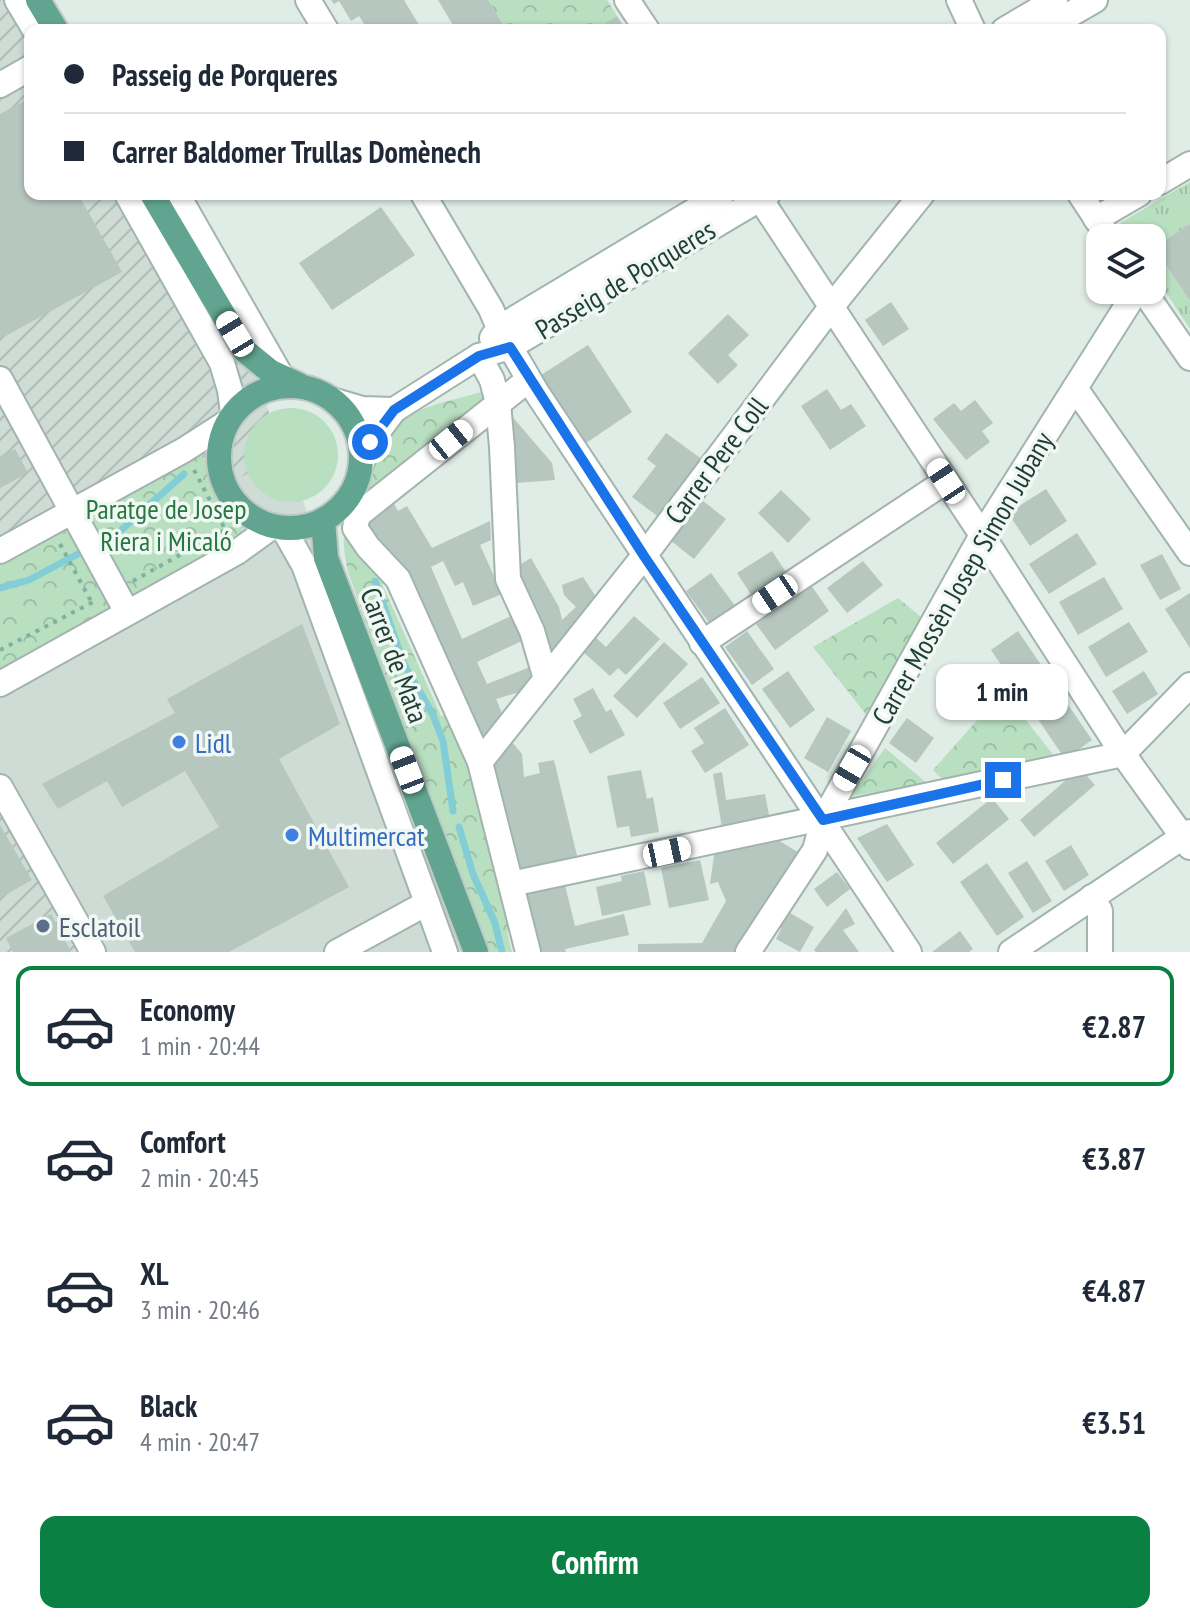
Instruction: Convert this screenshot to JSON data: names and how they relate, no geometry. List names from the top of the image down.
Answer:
{
  "streets": {
    "main road": ["Carrer de Mata"],
    "street": ["Passeig de Porqueres", "Carrer Pere Coll", "Carrer Mossèn Josep Simon Jubany"]
  },
  "crossings": [
    ["Passeig de Porqueres", "Carrer de Mata"]
  ],
  "parks": ["Paratge de Josep Riera i Micaló"],
  "places": ["Lidl", "Multimercat", "Esclatoil"],
  "page": {
    "banner": ["Passeig de Porqueres", "Carrer Baldomer Trullas Domènech"],
    "bubble": "1 min",
    "list": [
      {
        "name": "Economy",
        "note": "1 min · 20:44",
        "value": "€2.87"
      },
      {
        "name": "Comfort",
        "note": "2 min · 20:45",
        "value": "€3.87"
      },
      {
        "name": "XL",
        "note": "3 min · 20:46",
        "value": "€4.87"
      },
      {
        "name": "Black",
        "note": "4 min · 20:47",
        "value": "€3.51"
      }
    ],
    "buttons": "Confirm"
  }
}
